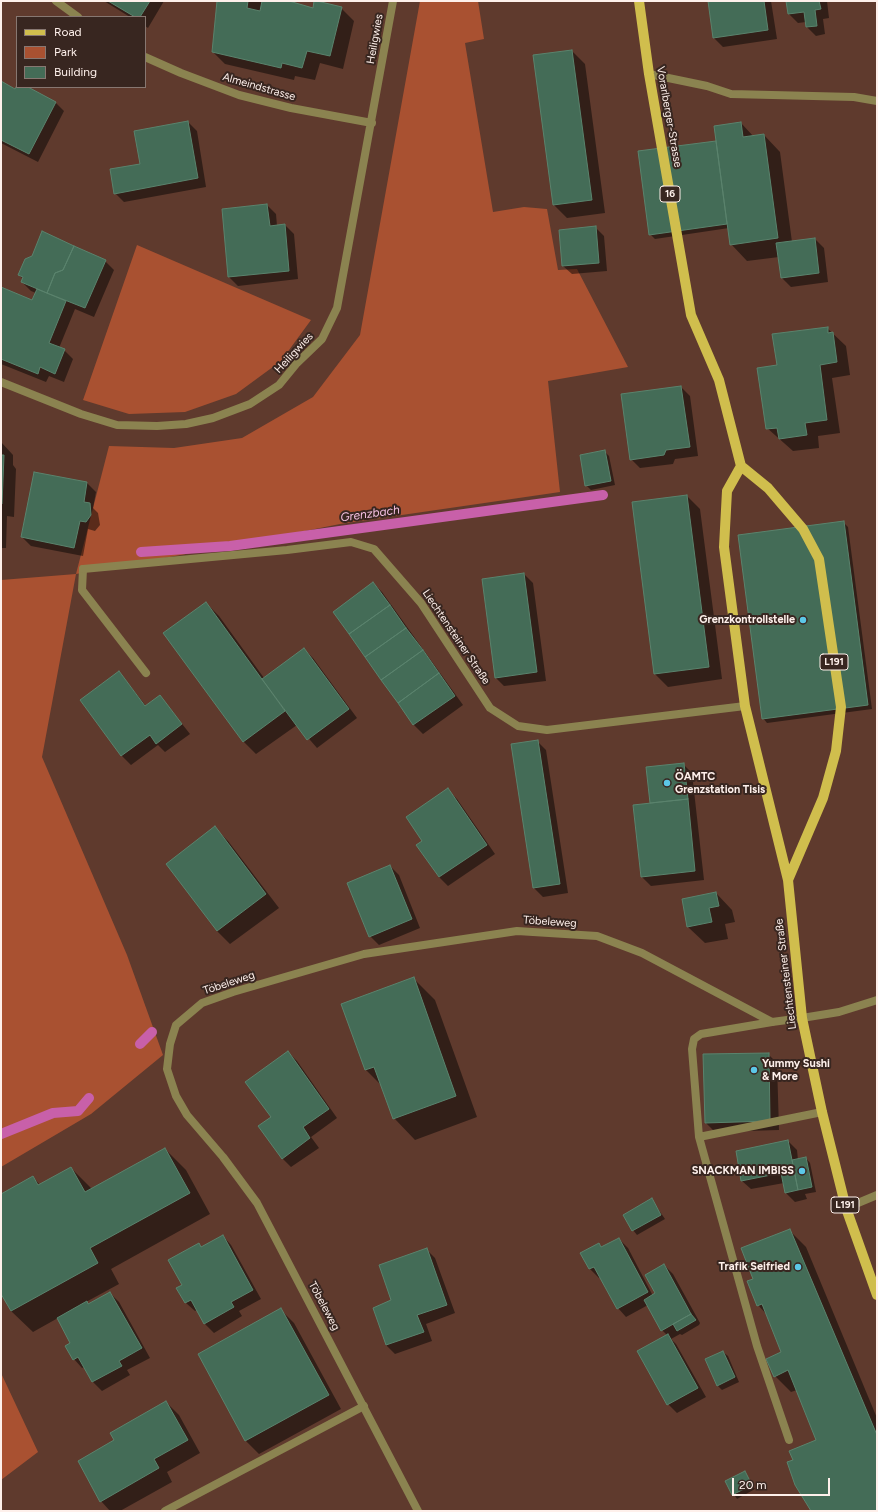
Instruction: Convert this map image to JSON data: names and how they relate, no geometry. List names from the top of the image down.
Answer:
{
  "streets": {
    "main road": [
      "Vorarlberger-Strasse",
      "16",
      "Liechtensteiner Straße",
      "L191"
    ],
    "street": ["Heiligwies", "Almeindstrasse", "Töbeleweg"]
  },
  "crossings": [
    ["Heiligwies", "Almeindstrasse"],
    ["Vorarlberger-Strasse", "Liechtensteiner Straße"]
  ],
  "water": ["Grenzbach"],
  "places": [
    "Grenzkontrollstelle",
    "ÖAMTC Grenzstation Tisis",
    "Yummy Sushi & More",
    "SNACKMAN IMBISS",
    "Trafik Seifried"
  ],
  "legend": ["Road", "Park", "Building"],
  "scale_bar": "20 m"
}
